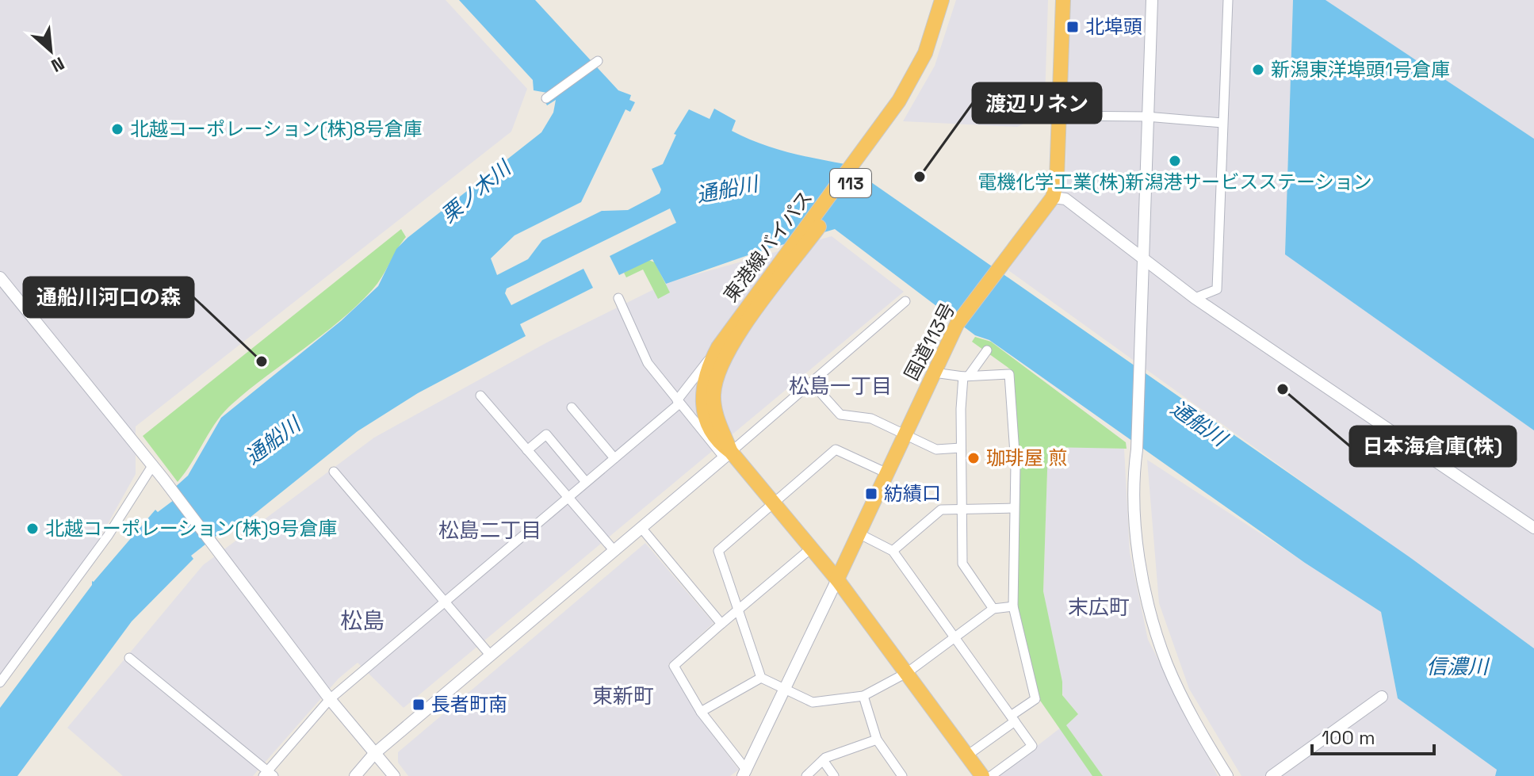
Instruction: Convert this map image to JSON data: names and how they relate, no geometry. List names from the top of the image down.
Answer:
{
  "streets": {
    "highway": ["113", "東港線バイパス", "国道113号"]
  },
  "crossings": [
    ["113", "東港線バイパス"],
    ["113", "国道113号"],
    ["東港線バイパス", "国道113号"]
  ],
  "districts": [
    "松島一丁目",
    "松島二丁目",
    "末広町",
    "松島",
    "東新町"
  ],
  "water": ["通船川", "栗ノ木川", "信濃川"],
  "places": {
    "transit": ["北埠頭", "紡績口", "長者町南"],
    "other": [
      "新潟東洋埠頭1号倉庫",
      "北越コーポレーション(株)8号倉庫",
      "電機化学工業(株)新潟港サービスステーション",
      "渡辺リネン",
      "通船川河口の森",
      "日本海倉庫(株)",
      "珈琲屋 煎",
      "北越コーポレーション(株)9号倉庫"
    ]
  },
  "scale_bar": "100 m",
  "north": "bottom right"
}
